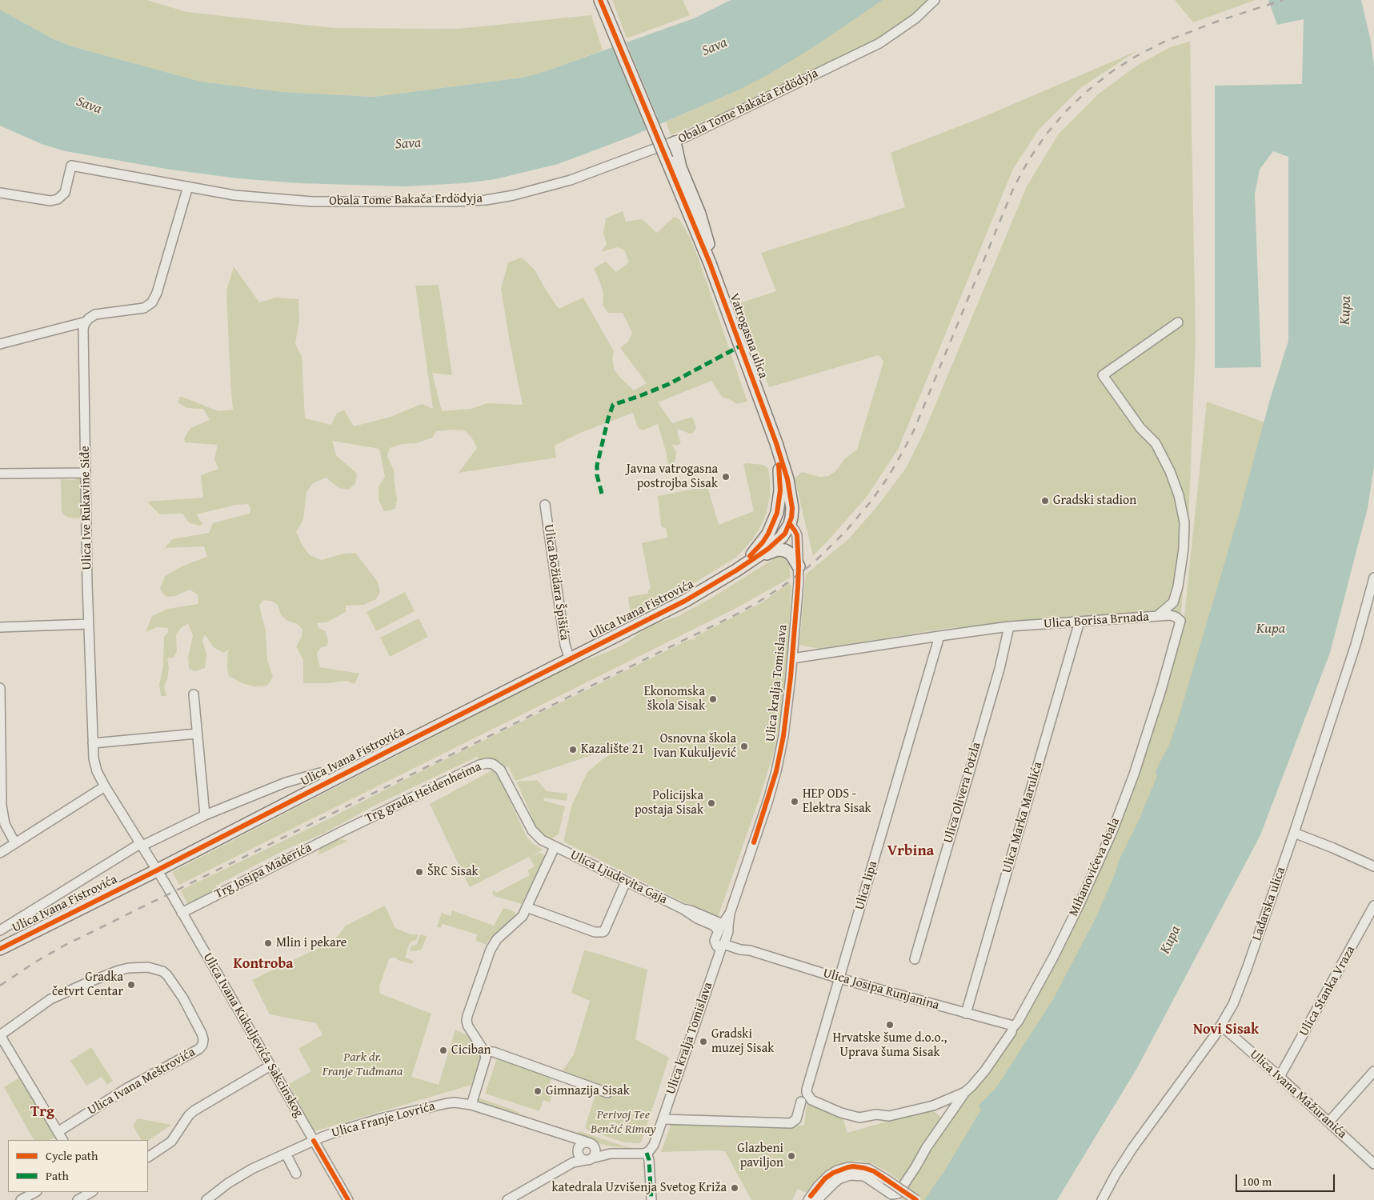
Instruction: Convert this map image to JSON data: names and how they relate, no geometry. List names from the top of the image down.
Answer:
{
  "streets": {
    "main road": ["Vatrogasna ulica", "Ulica Ivana Fistrovića"],
    "street": [
      "Obala Tome Bakača Erdödyja",
      "Ulica Ive Rukavine Siđe",
      "Ulica Božidara Špišića",
      "Ulica Borisa Brnada",
      "Ulica kralja Tomislava",
      "Trg grada Heidenheima",
      "Ulica Olivera Potzla",
      "Ulica Marka Marulića",
      "Mihanovićeva obala",
      "Trg Josipa Mađerića",
      "Ulica Ljudevita Gaja",
      "Ulica lipa",
      "Lađarska ulica",
      "Ulica Josipa Runjanina",
      "Ulica Stanka Vraza",
      "Ulica Ivana Kukuljevića Sakcinskog",
      "Ulica Ivana Meštrovića",
      "Ulica Ivana Mažuranića",
      "Ulica Franje Lovrića"
    ]
  },
  "crossings": [
    ["Vatrogasna ulica", "Ulica kralja Tomislava"],
    ["Ulica Ive Rukavine Siđe", "Ulica Ivana Fistrovića"],
    ["Ulica Ive Rukavine Siđe", "Ulica Ivana Kukuljevića Sakcinskog"],
    ["Ulica Božidara Špišića", "Ulica Ivana Fistrovića"],
    ["Ulica Ivana Fistrovića", "Ulica Ivana Kukuljevića Sakcinskog"],
    ["Ulica Borisa Brnada", "Ulica kralja Tomislava"],
    ["Ulica Borisa Brnada", "Ulica Olivera Potzla"],
    ["Ulica Borisa Brnada", "Ulica Marka Marulića"],
    ["Ulica Borisa Brnada", "Mihanovićeva obala"],
    ["Ulica Borisa Brnada", "Ulica lipa"],
    ["Ulica kralja Tomislava", "Ulica Ljudevita Gaja"],
    ["Ulica kralja Tomislava", "Ulica Josipa Runjanina"],
    ["Trg grada Heidenheima", "Trg Josipa Mađerića"],
    ["Trg grada Heidenheima", "Ulica Ljudevita Gaja"],
    ["Ulica Marka Marulića", "Ulica Josipa Runjanina"],
    ["Mihanovićeva obala", "Ulica lipa"],
    ["Mihanovićeva obala", "Ulica Josipa Runjanina"],
    ["Trg Josipa Mađerića", "Ulica Ivana Kukuljevića Sakcinskog"],
    ["Ulica lipa", "Ulica Josipa Runjanina"],
    ["Lađarska ulica", "Ulica Ivana Mažuranića"],
    ["Ulica Stanka Vraza", "Ulica Ivana Mažuranića"],
    ["Ulica Ivana Kukuljevića Sakcinskog", "Ulica Franje Lovrića"]
  ],
  "districts": [
    "Vrbina",
    "Kontroba",
    "Novi Sisak",
    "Trg"
  ],
  "water": ["Sava", "Kupa"],
  "parks": ["Park dr. Franje Tuđmana", "Perivoj Tee Benčić Rimay"],
  "places": [
    "Javna vatrogasna postrojba Sisak",
    "Gradski stadion",
    "Ekonomska škola Sisak",
    "Osnovna škola Ivan Kukuljević",
    "Kazalište 21",
    "HEP ODS - Elektra Sisak",
    "Policijska postaja Sisak",
    "ŠRC Sisak",
    "Mlin i pekare",
    "Gradka četvrt Centar",
    "Hrvatske šume d.o.o., Uprava šuma Sisak",
    "Gradski muzej Sisak",
    "Ciciban",
    "Gimnazija Sisak",
    "Glazbeni paviljon",
    "katedrala Uzvišenja Svetog Križa"
  ],
  "legend": ["Cycle path", "Path"],
  "scale_bar": "100 m"
}
